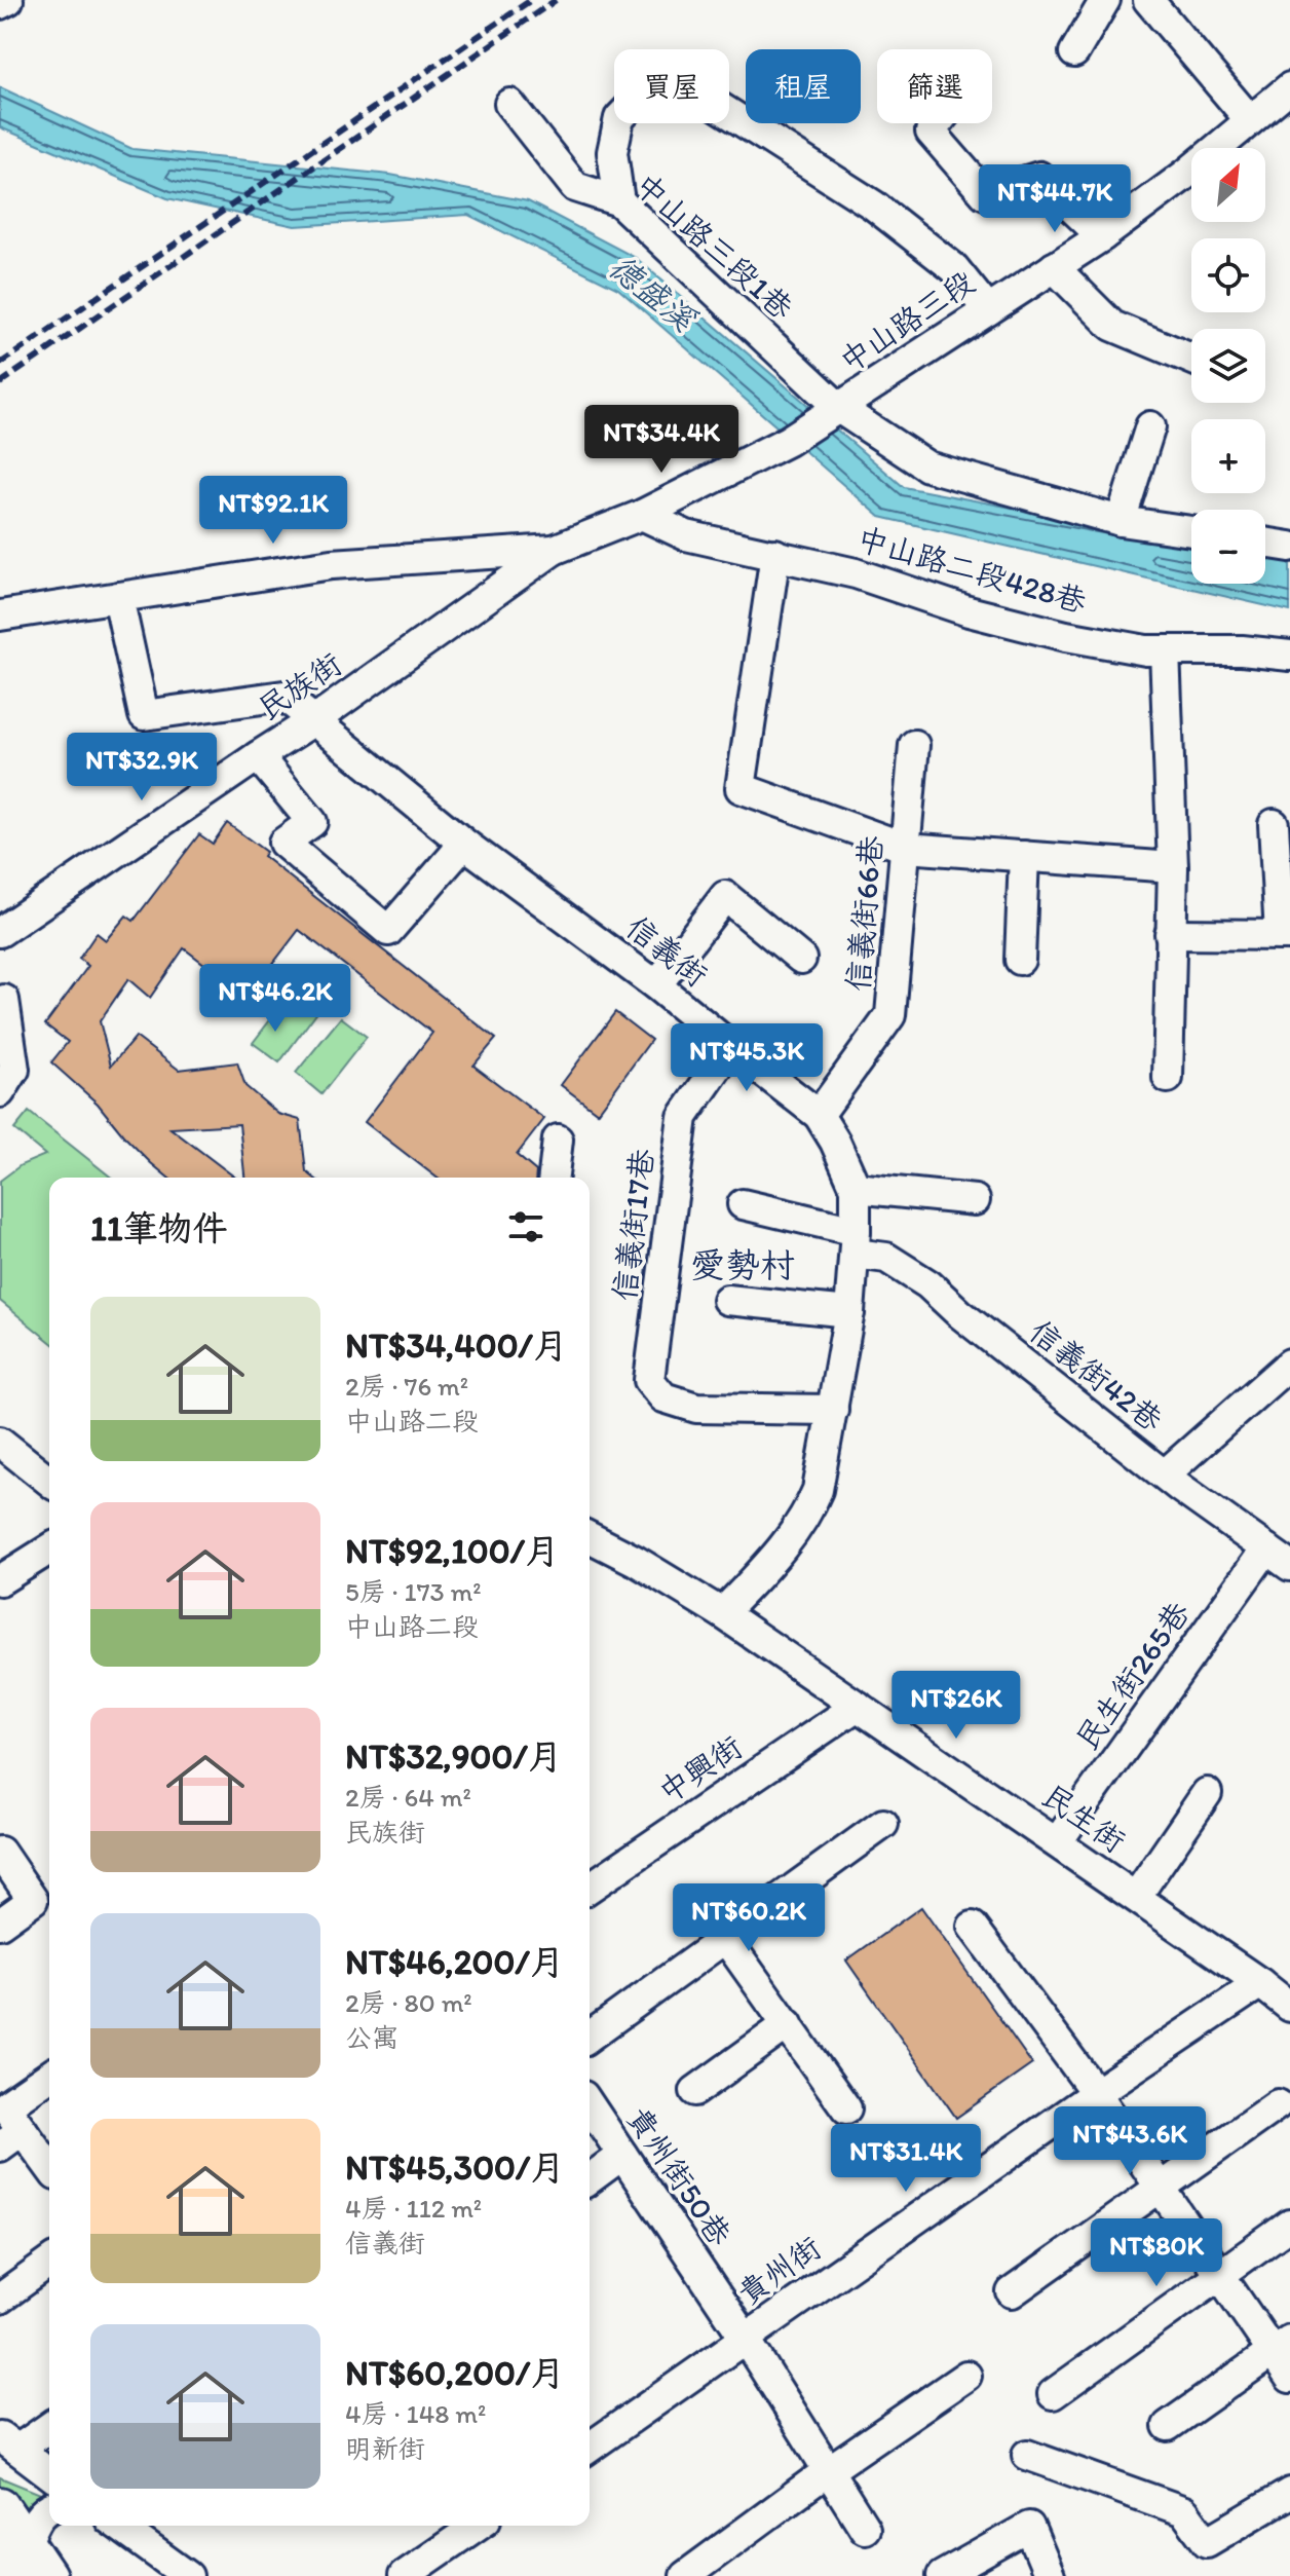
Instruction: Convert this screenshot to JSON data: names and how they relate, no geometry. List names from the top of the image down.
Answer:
{
  "streets": {
    "street": [
      "中山路三段1巷",
      "中山路三段",
      "中山路二段428巷",
      "民族街",
      "信義街66巷",
      "信義街",
      "信義街17巷",
      "信義街42巷",
      "民生街265巷",
      "中興街",
      "民生街",
      "貴州街50巷",
      "貴州街"
    ]
  },
  "crossings": [
    ["中山路三段1巷", "中山路三段"],
    ["中山路三段", "中山路二段428巷"],
    ["中山路三段", "民族街"],
    ["民族街", "信義街"],
    ["信義街66巷", "信義街"],
    ["信義街", "信義街17巷"],
    ["信義街", "信義街42巷"],
    ["信義街", "民生街"],
    ["信義街42巷", "民生街265巷"],
    ["民生街265巷", "民生街"],
    ["中興街", "民生街"],
    ["民生街", "貴州街"],
    ["貴州街50巷", "貴州街"]
  ],
  "districts": ["愛勢村"],
  "water": ["德盛溪"],
  "north": "top right",
  "page": {
    "chip": ["買屋", "租屋", "篩選"],
    "map_buttons": ["+", "−"],
    "price": [
      "NT$44.7K",
      "NT$34.4K",
      "NT$92.1K",
      "NT$32.9K",
      "NT$46.2K",
      "NT$45.3K",
      "NT$26K",
      "NT$60.2K",
      "NT$43.6K",
      "NT$31.4K",
      "NT$80K"
    ],
    "heading": "11筆物件",
    "list": [
      {
        "name": "NT$34,400/月",
        "note": "2房 · 76 m² · 中山路二段"
      },
      {
        "name": "NT$92,100/月",
        "note": "5房 · 173 m² · 中山路二段"
      },
      {
        "name": "NT$32,900/月",
        "note": "2房 · 64 m² · 民族街"
      },
      {
        "name": "NT$46,200/月",
        "note": "2房 · 80 m² · 公寓"
      },
      {
        "name": "NT$45,300/月",
        "note": "4房 · 112 m² · 信義街"
      },
      {
        "name": "NT$60,200/月",
        "note": "4房 · 148 m² · 明新街"
      }
    ]
  }
}
